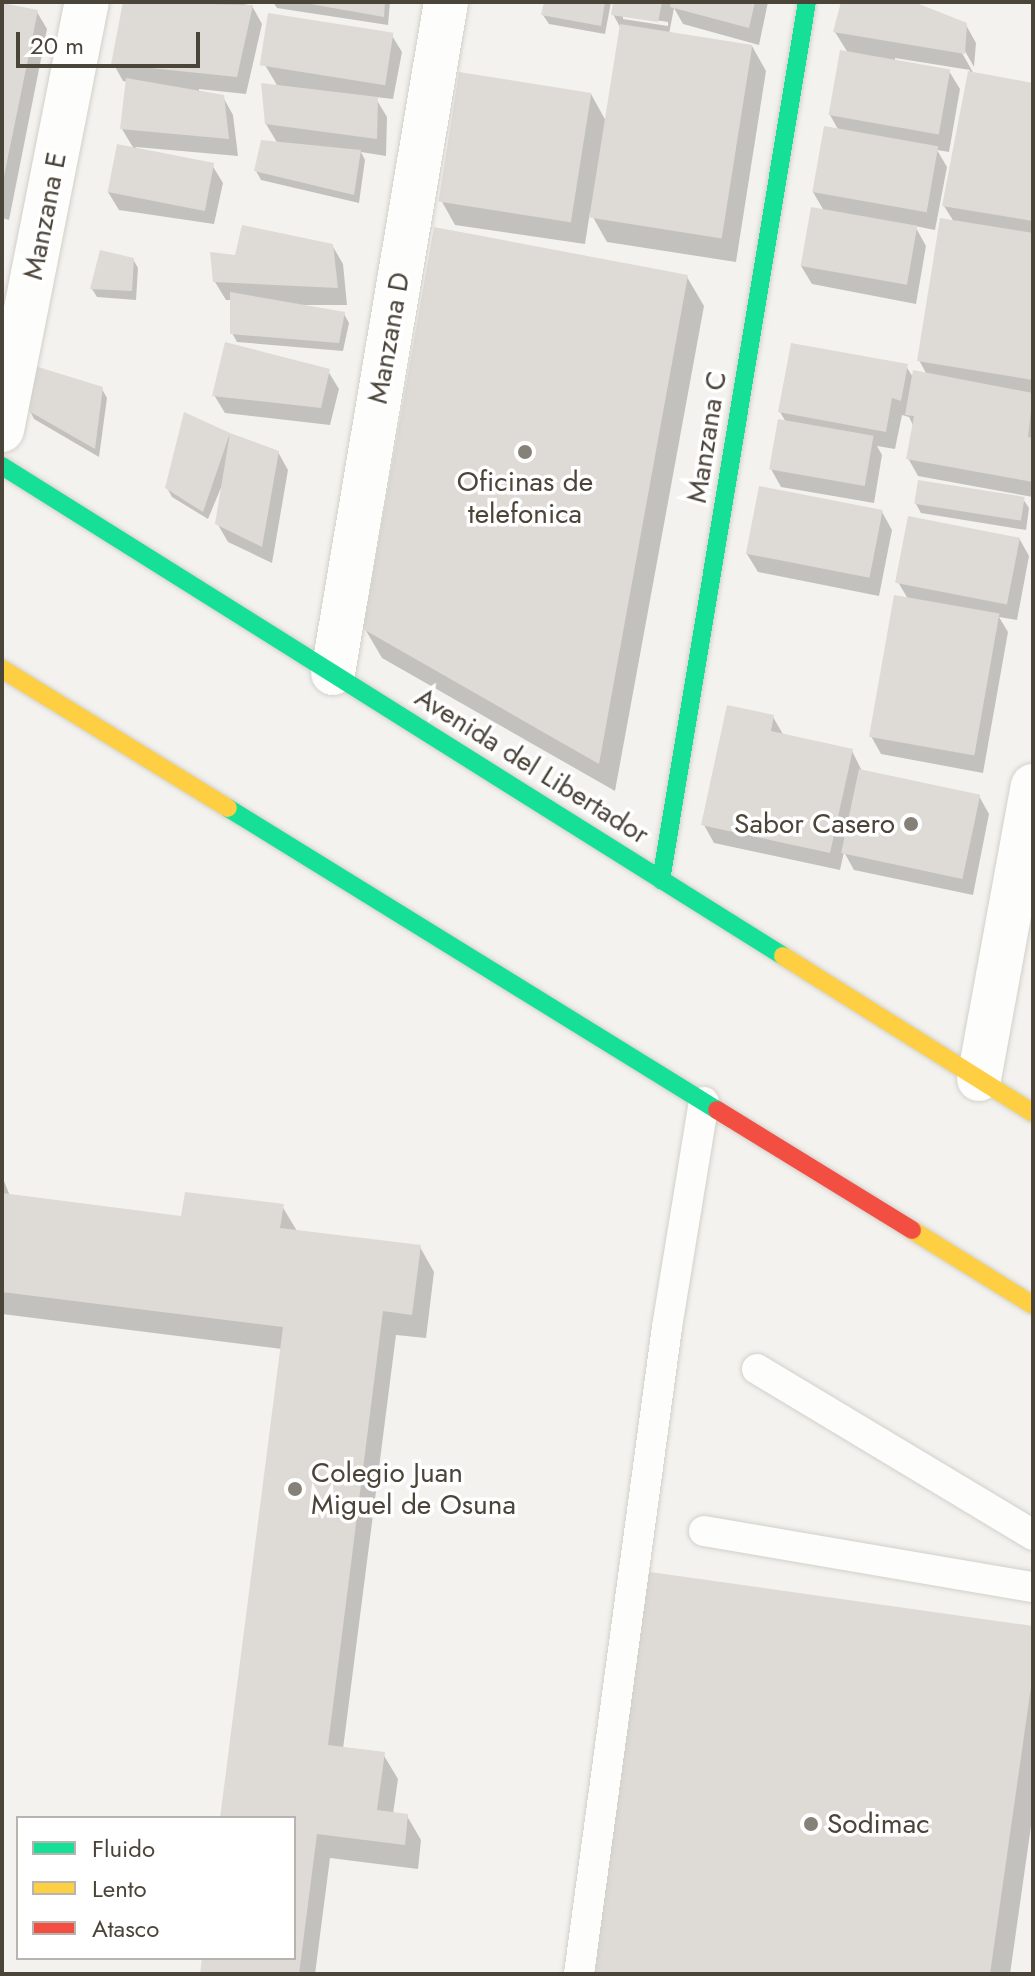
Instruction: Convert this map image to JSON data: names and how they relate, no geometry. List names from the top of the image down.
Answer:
{
  "streets": {
    "main road": ["Manzana C", "Avenida del Libertador"],
    "street": ["Manzana E", "Manzana D"]
  },
  "crossings": [
    ["Manzana D", "Avenida del Libertador"],
    ["Manzana C", "Avenida del Libertador"]
  ],
  "places": [
    "Oficinas de telefonica",
    "Sabor Casero",
    "Colegio Juan Miguel de Osuna",
    "Sodimac"
  ],
  "legend": ["Fluido", "Lento", "Atasco"],
  "scale_bar": "20 m"
}
